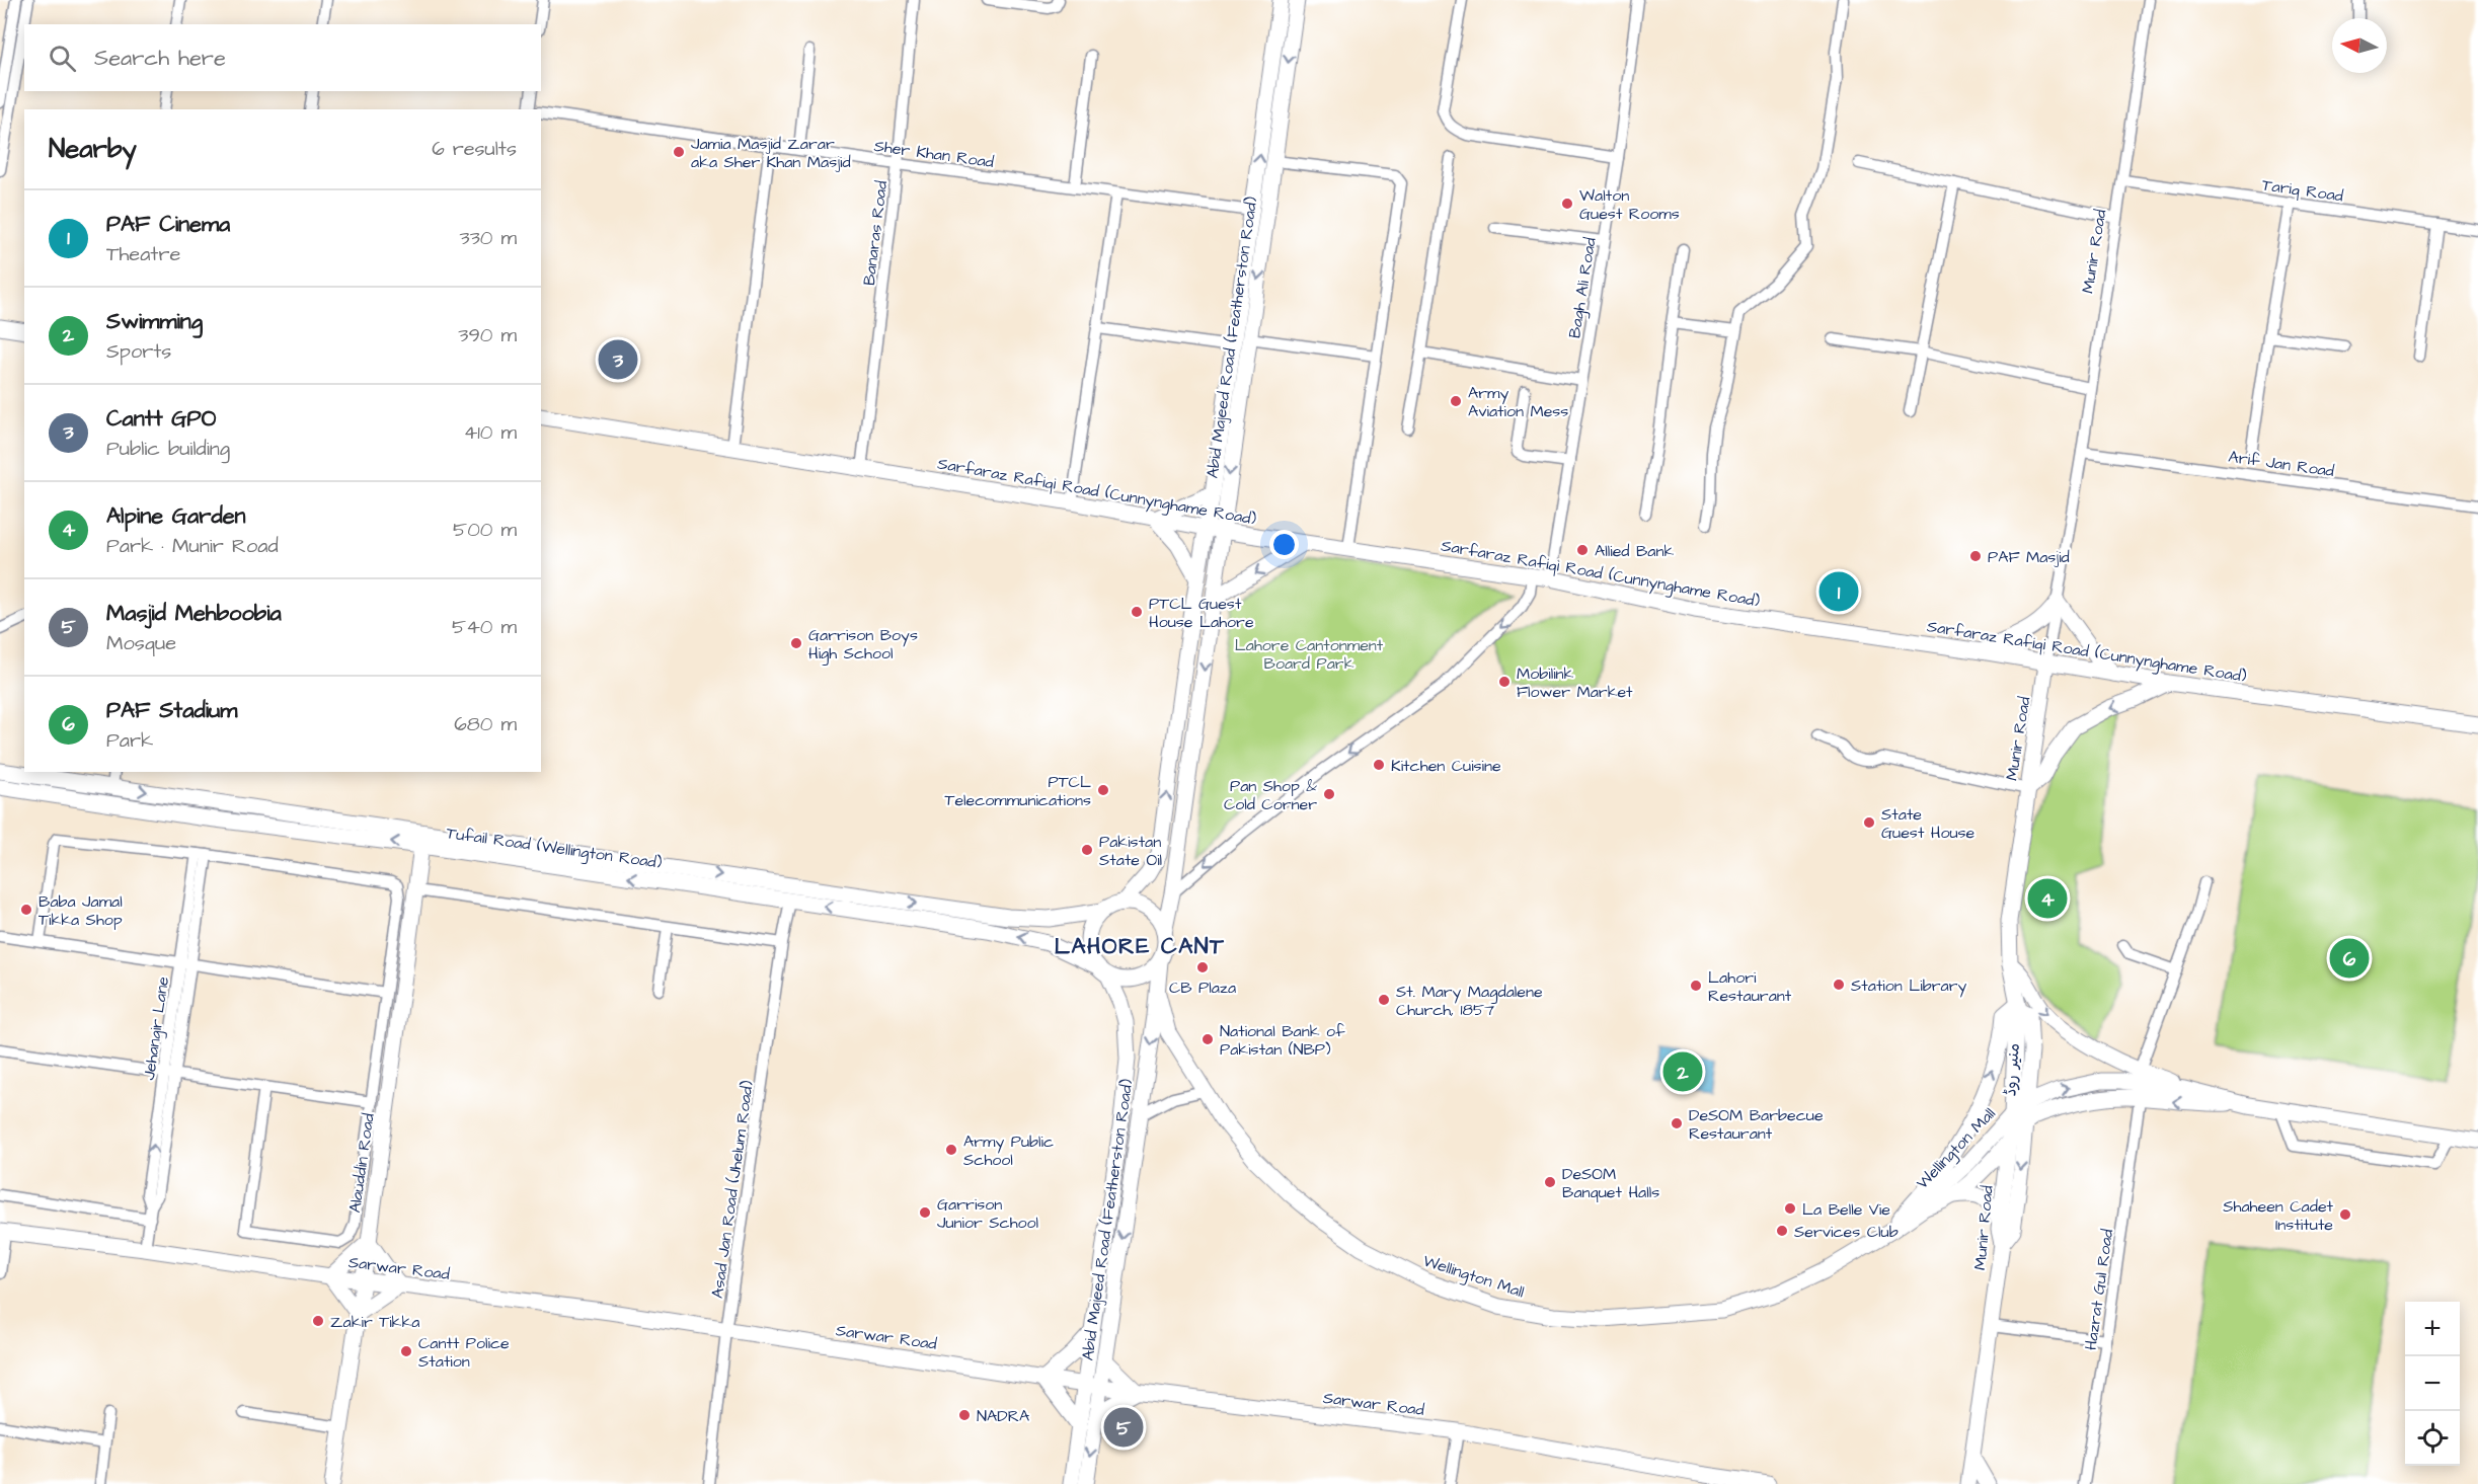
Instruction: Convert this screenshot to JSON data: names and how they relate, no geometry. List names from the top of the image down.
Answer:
{
  "streets": {
    "street": [
      "Sher Khan Road",
      "Tariq Road",
      "Banaras Road",
      "Munir Road",
      "Bagh Ali Road",
      "Abid Majeed Road (Featherston Road)",
      "Arif Jan Road",
      "Sarfaraz Rafiqi Road (Cunnynghame Road)",
      "Tufail Road (Wellington Road)",
      "Jehangir Lane",
      "منیر روڈ",
      "Wellington Mall",
      "Alauddin Road",
      "Asad Jan Road (Jhelum Road)",
      "Sarwar Road",
      "Hazrat Gul Road"
    ]
  },
  "crossings": [
    ["Sher Khan Road", "Banaras Road"],
    ["Sher Khan Road", "Abid Majeed Road (Featherston Road)"],
    ["Tariq Road", "Munir Road"],
    ["Banaras Road", "Sarfaraz Rafiqi Road (Cunnynghame Road)"],
    ["Munir Road", "Arif Jan Road"],
    ["Munir Road", "Sarfaraz Rafiqi Road (Cunnynghame Road)"],
    ["Munir Road", "منیر روڈ"],
    ["Munir Road", "Wellington Mall"],
    ["Bagh Ali Road", "Sarfaraz Rafiqi Road (Cunnynghame Road)"],
    ["Abid Majeed Road (Featherston Road)", "Sarfaraz Rafiqi Road (Cunnynghame Road)"],
    ["Abid Majeed Road (Featherston Road)", "Tufail Road (Wellington Road)"],
    ["Abid Majeed Road (Featherston Road)", "Wellington Mall"],
    ["Abid Majeed Road (Featherston Road)", "Sarwar Road"],
    ["Tufail Road (Wellington Road)", "Alauddin Road"],
    ["Tufail Road (Wellington Road)", "Asad Jan Road (Jhelum Road)"],
    ["Jehangir Lane", "Sarwar Road"],
    ["Alauddin Road", "Sarwar Road"],
    ["Asad Jan Road (Jhelum Road)", "Sarwar Road"]
  ],
  "districts": ["LAHORE CANT"],
  "parks": ["Lahore Cantonment Board Park"],
  "places": [
    "Jamia Masjid Zarar aka Sher Khan Masjid",
    "Walton Guest Rooms",
    "Army Aviation Mess",
    "Allied Bank",
    "PAF Masjid",
    "PTCL Guest House Lahore",
    "Garrison Boys High School",
    "Mobilink Flower Market",
    "Kitchen Cuisine",
    "PTCL Telecommunications",
    "Pan Shop & Cold Corner",
    "State Guest House",
    "Pakistan State Oil",
    "Baba Jamal Tikka Shop",
    "CB Plaza",
    "Station Library",
    "Lahori Restaurant",
    "St. Mary Magdalene Church, 1857",
    "National Bank of Pakistan (NBP)",
    "DeSOM Barbecue Restaurant",
    "Army Public School",
    "DeSOM Banquet Halls",
    "La Belle Vie",
    "Garrison Junior School",
    "Shaheen Cadet Institute",
    "Services Club",
    "Zakir Tikka",
    "Cantt Police Station",
    "NADRA"
  ],
  "north": "left",
  "page": {
    "search": "Search here",
    "heading": ["Nearby", "6 results"],
    "list": [
      {
        "mark": "1",
        "name": "PAF Cinema",
        "note": "Theatre",
        "value": "330 m"
      },
      {
        "mark": "2",
        "name": "Swimming",
        "note": "Sports",
        "value": "390 m"
      },
      {
        "mark": "3",
        "name": "Cantt GPO",
        "note": "Public building",
        "value": "410 m"
      },
      {
        "mark": "4",
        "name": "Alpine Garden",
        "note": "Park · Munir Road",
        "value": "500 m"
      },
      {
        "mark": "5",
        "name": "Masjid Mehboobia",
        "note": "Mosque",
        "value": "540 m"
      },
      {
        "mark": "6",
        "name": "PAF Stadium",
        "note": "Park",
        "value": "680 m"
      }
    ],
    "pins": [
      "3",
      "1",
      "4",
      "6",
      "2",
      "5"
    ],
    "map_buttons": ["+", "−"]
  }
}
